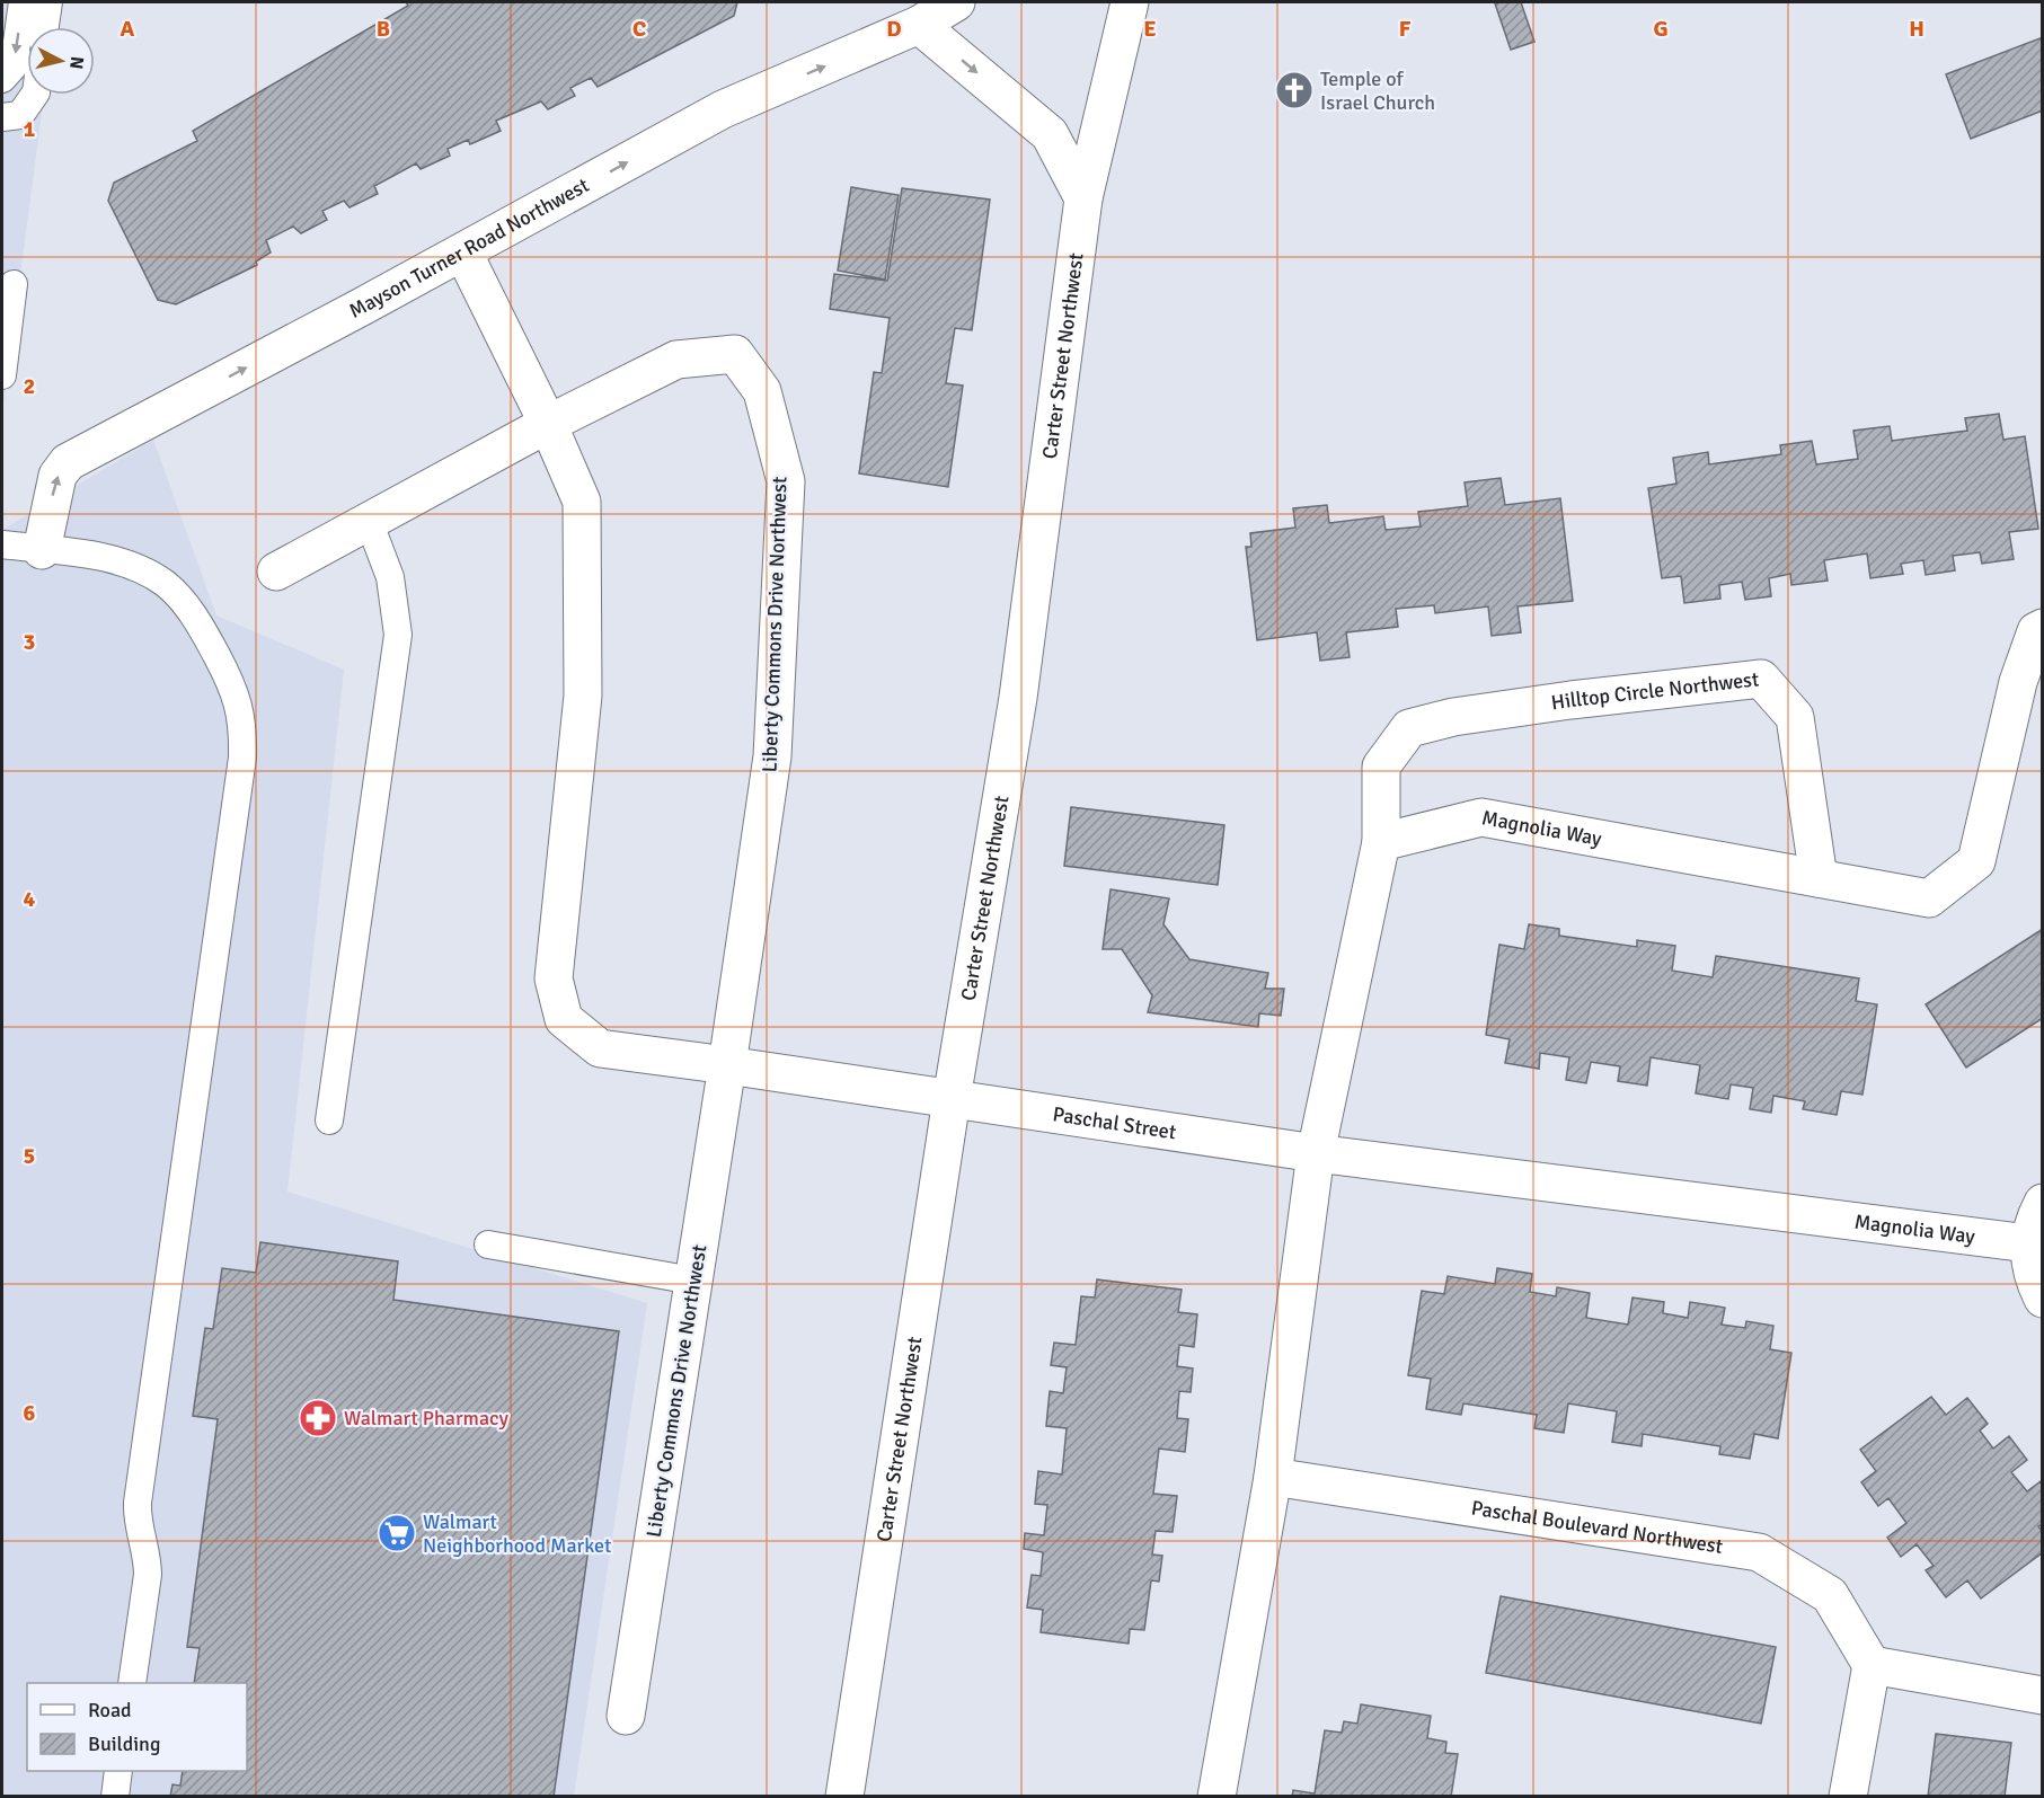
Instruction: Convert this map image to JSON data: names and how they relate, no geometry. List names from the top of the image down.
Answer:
{
  "streets": {
    "street": [
      "Mayson Turner Road Northwest",
      "Carter Street Northwest",
      "Liberty Commons Drive Northwest",
      "Hilltop Circle Northwest",
      "Magnolia Way",
      "Paschal Street",
      "Paschal Boulevard Northwest"
    ]
  },
  "crossings": [
    ["Carter Street Northwest", "Paschal Street"],
    ["Hilltop Circle Northwest", "Magnolia Way"],
    ["Magnolia Way", "Paschal Street"]
  ],
  "one_way": ["Mayson Turner Road Northwest"],
  "places": {
    "church": ["Temple of Israel Church"],
    "pharmacy": ["Walmart Pharmacy"],
    "supermarket": ["Walmart Neighborhood Market"]
  },
  "legend": ["Road", "Building"],
  "north": "right",
  "grid": {
    "columns": [
      "A",
      "B",
      "C",
      "D",
      "E",
      "F",
      "G",
      "H"
    ],
    "rows": [
      "1",
      "2",
      "3",
      "4",
      "5",
      "6"
    ]
  }
}
